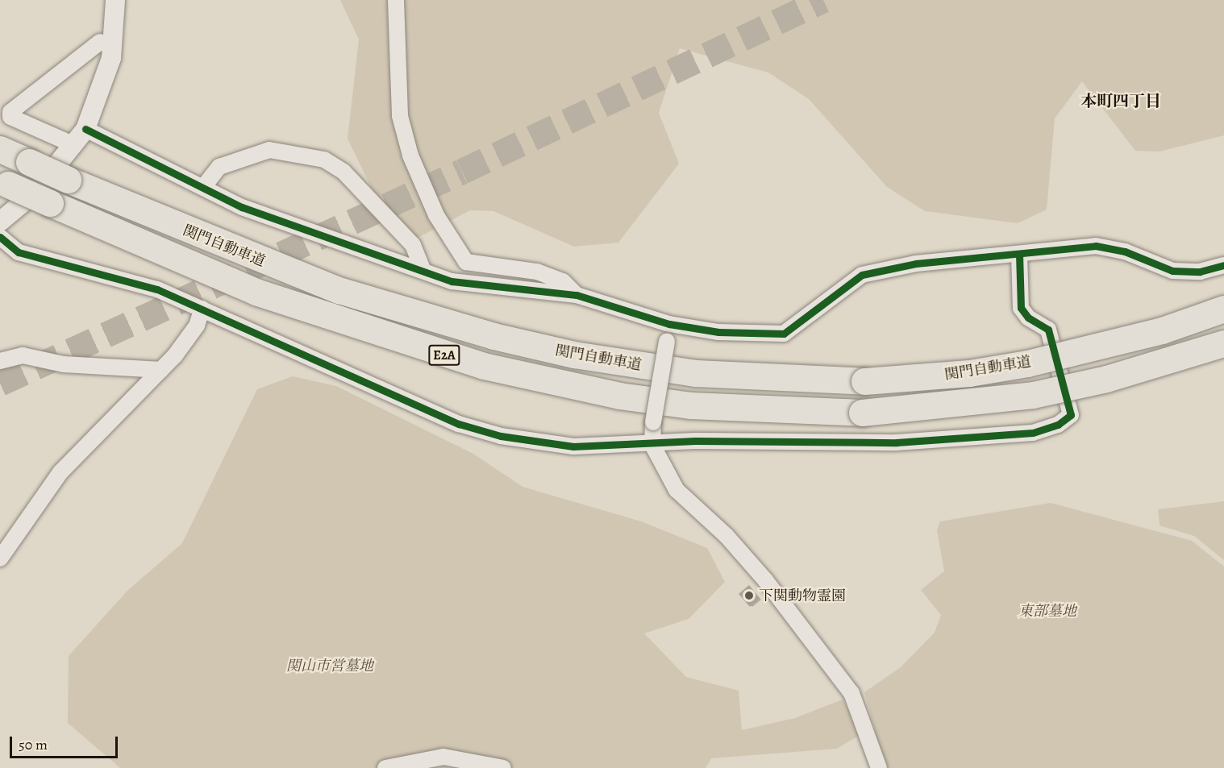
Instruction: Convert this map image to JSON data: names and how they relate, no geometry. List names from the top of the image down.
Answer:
{
  "streets": {
    "highway": ["関門自動車道", "E2A"]
  },
  "districts": ["本町四丁目"],
  "parks": ["東部墓地", "関山市営墓地"],
  "places": ["下関動物霊園"],
  "scale_bar": "50 m"
}
